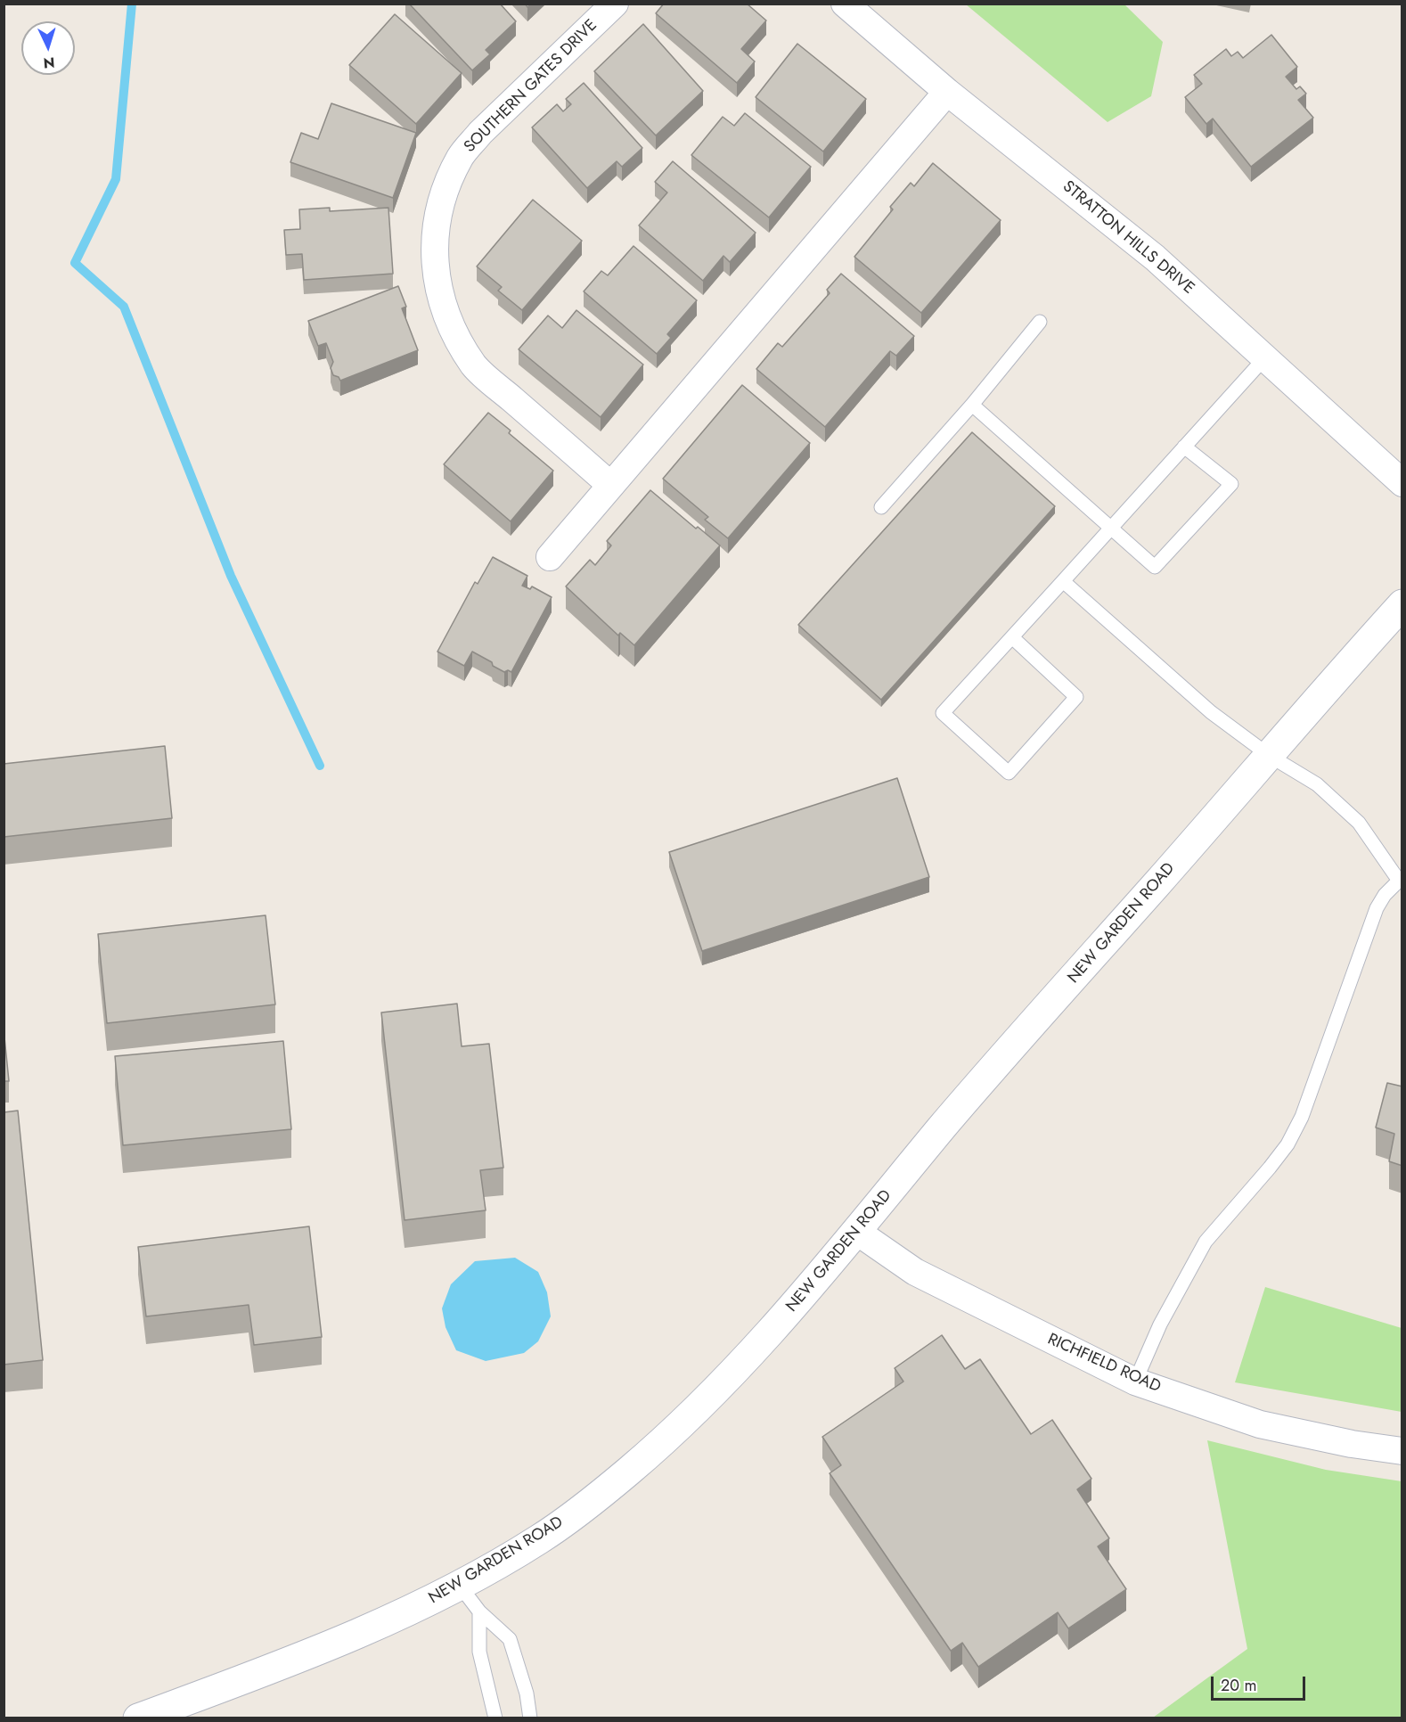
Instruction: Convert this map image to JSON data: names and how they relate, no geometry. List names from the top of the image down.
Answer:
{
  "streets": {
    "main road": ["NEW GARDEN ROAD"],
    "street": ["SOUTHERN GATES DRIVE", "STRATTON HILLS DRIVE", "RICHFIELD ROAD"]
  },
  "crossings": [
    ["NEW GARDEN ROAD", "RICHFIELD ROAD"]
  ],
  "scale_bar": "20 m",
  "north": "bottom"
}
